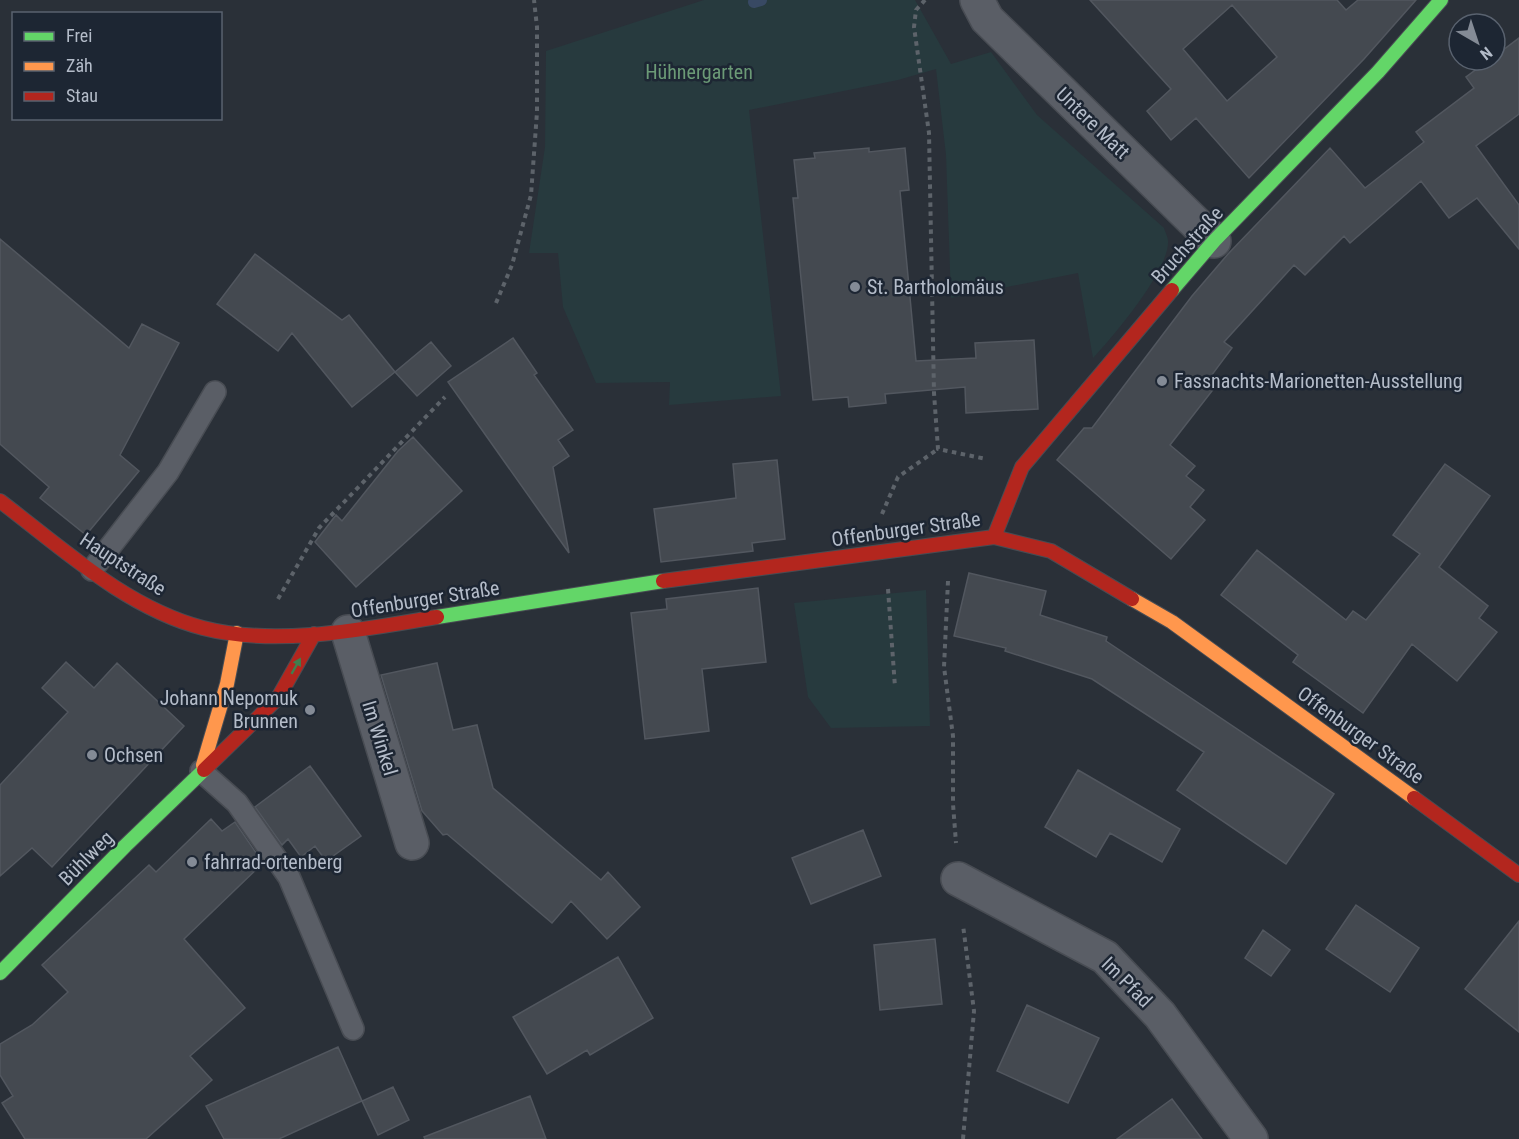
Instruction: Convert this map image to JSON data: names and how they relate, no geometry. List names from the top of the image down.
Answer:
{
  "streets": {
    "street": [
      "Untere Matt",
      "Bruchstraße",
      "Offenburger Straße",
      "Hauptstraße",
      "Im Winkel",
      "Bühlweg",
      "Im Pfad"
    ]
  },
  "crossings": [
    ["Untere Matt", "Bruchstraße"],
    ["Bruchstraße", "Offenburger Straße"],
    ["Offenburger Straße", "Hauptstraße"],
    ["Offenburger Straße", "Im Winkel"],
    ["Offenburger Straße", "Bühlweg"],
    ["Hauptstraße", "Bühlweg"]
  ],
  "parks": ["Hühnergarten"],
  "places": [
    "St. Bartholomäus",
    "Fassnachts-Marionetten-Ausstellung",
    "Johann Nepomuk Brunnen",
    "Ochsen",
    "fahrrad-ortenberg"
  ],
  "legend": ["Frei", "Zäh", "Stau"],
  "north": "bottom right"
}
